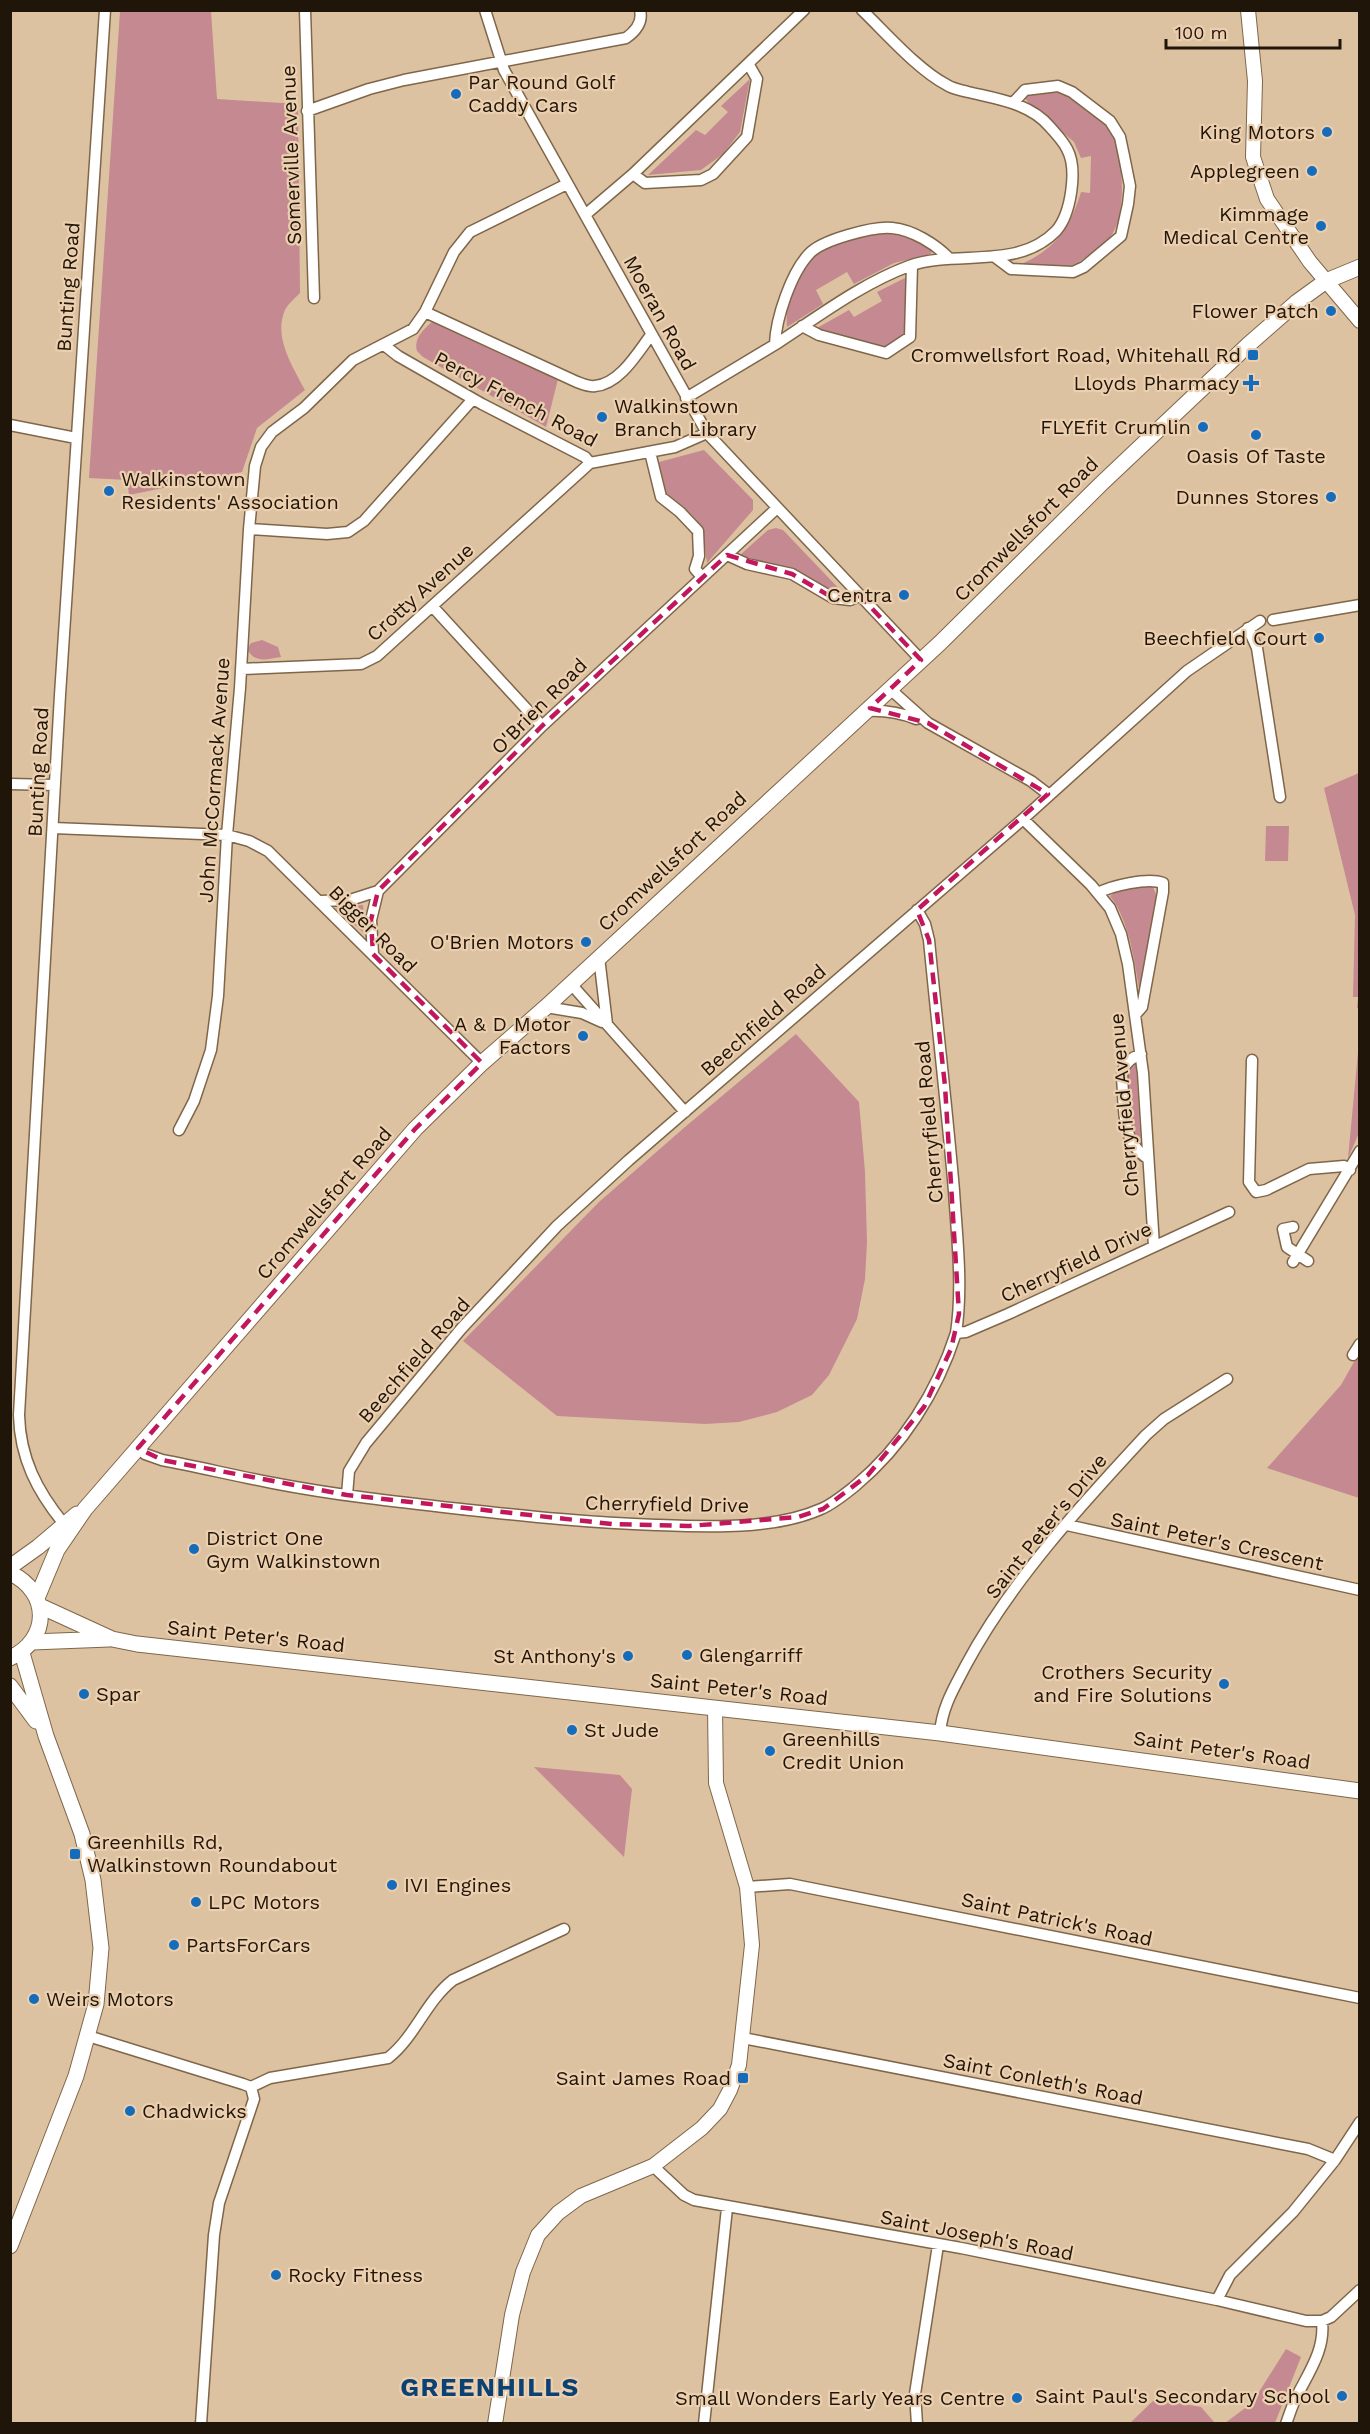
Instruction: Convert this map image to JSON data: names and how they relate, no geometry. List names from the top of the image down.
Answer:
{
  "streets": {
    "main road": ["Cromwellsfort Road", "Saint Peter's Road"],
    "street": [
      "Somerville Avenue",
      "Bunting Road",
      "Moeran Road",
      "Percy French Road",
      "Crotty Avenue",
      "O'Brien Road",
      "John McCormack Avenue",
      "Bigger Road",
      "Beechfield Road",
      "Cherryfield Avenue",
      "Cherryfield Road",
      "Cherryfield Drive",
      "Saint Peter's Drive",
      "Saint Peter's Crescent",
      "Saint Patrick's Road",
      "Saint Conleth's Road",
      "Saint Joseph's Road"
    ]
  },
  "crossings": [
    ["Bunting Road", "Cromwellsfort Road"],
    ["Bunting Road", "Bigger Road"],
    ["Moeran Road", "Percy French Road"],
    ["Moeran Road", "Cromwellsfort Road"],
    ["Moeran Road", "O'Brien Road"],
    ["Percy French Road", "Crotty Avenue"],
    ["Percy French Road", "John McCormack Avenue"],
    ["Cromwellsfort Road", "Bigger Road"],
    ["Cromwellsfort Road", "Cherryfield Drive"],
    ["Cromwellsfort Road", "Saint Peter's Road"],
    ["Crotty Avenue", "John McCormack Avenue"],
    ["John McCormack Avenue", "Bigger Road"],
    ["Beechfield Road", "Cherryfield Avenue"],
    ["Beechfield Road", "Cherryfield Road"],
    ["Beechfield Road", "Cherryfield Drive"],
    ["Cherryfield Avenue", "Cherryfield Drive"],
    ["Cherryfield Road", "Cherryfield Drive"],
    ["Saint Peter's Drive", "Saint Peter's Crescent"],
    ["Saint Peter's Drive", "Saint Peter's Road"]
  ],
  "districts": ["GREENHILLS"],
  "places": {
    "other": [
      "Par Round Golf Caddy Cars",
      "King Motors",
      "Applegreen",
      "Kimmage Medical Centre",
      "Flower Patch",
      "Walkinstown Branch Library",
      "FLYEfit Crumlin",
      "Oasis Of Taste",
      "Walkinstown Residents' Association",
      "Dunnes Stores",
      "Centra",
      "Beechfield Court",
      "O'Brien Motors",
      "A & D Motor Factors",
      "District One Gym Walkinstown",
      "Glengarriff",
      "St Anthony's",
      "Crothers Security and Fire Solutions",
      "Spar",
      "St Jude",
      "Greenhills Credit Union",
      "IVI Engines",
      "LPC Motors",
      "PartsForCars",
      "Weirs Motors",
      "Chadwicks",
      "Rocky Fitness",
      "Saint Paul's Secondary School",
      "Small Wonders Early Years Centre"
    ],
    "transit": ["Cromwellsfort Road, Whitehall Rd", "Greenhills Rd, Walkinstown Roundabout", "Saint James Road"],
    "health": ["Lloyds Pharmacy"]
  },
  "scale_bar": "100 m"
}
